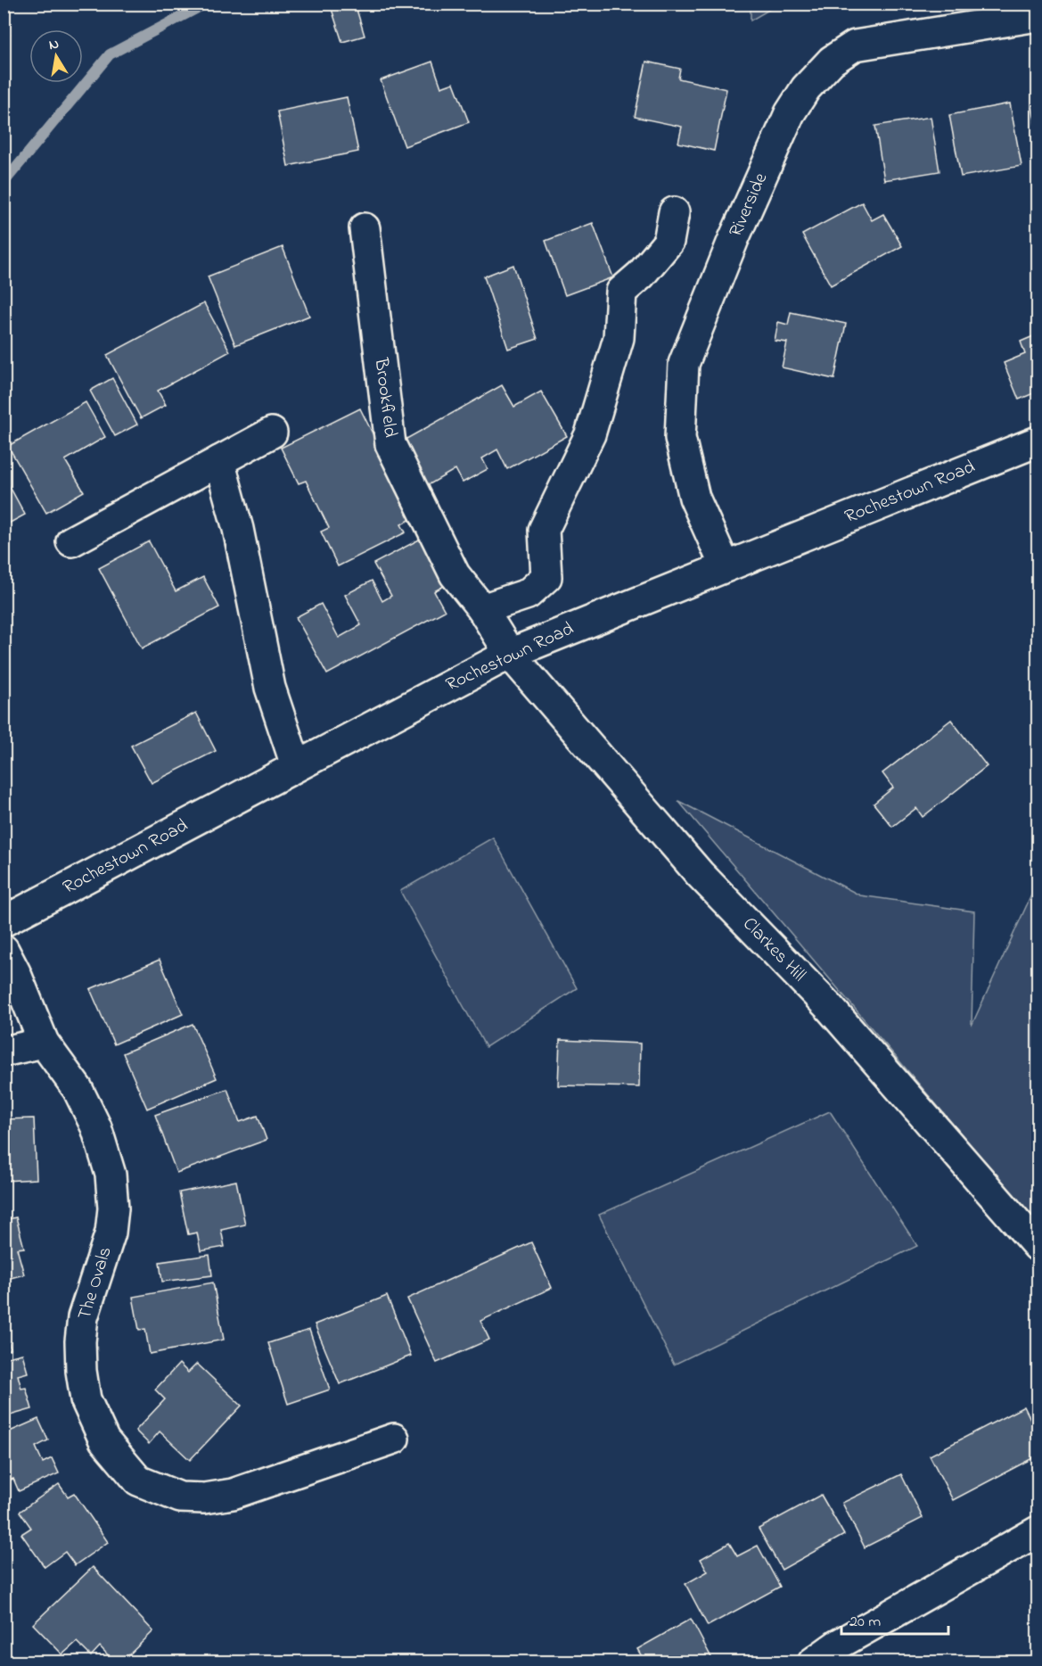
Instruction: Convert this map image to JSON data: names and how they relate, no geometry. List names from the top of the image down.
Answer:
{
  "streets": {
    "street": [
      "Riverside",
      "Brookfield",
      "Rochestown Road",
      "Clarkes Hill",
      "The Ovals"
    ]
  },
  "crossings": [
    ["Riverside", "Rochestown Road"],
    ["Brookfield", "Rochestown Road"],
    ["Brookfield", "Clarkes Hill"],
    ["Rochestown Road", "Clarkes Hill"]
  ],
  "scale_bar": "20 m",
  "north": "top"
}
